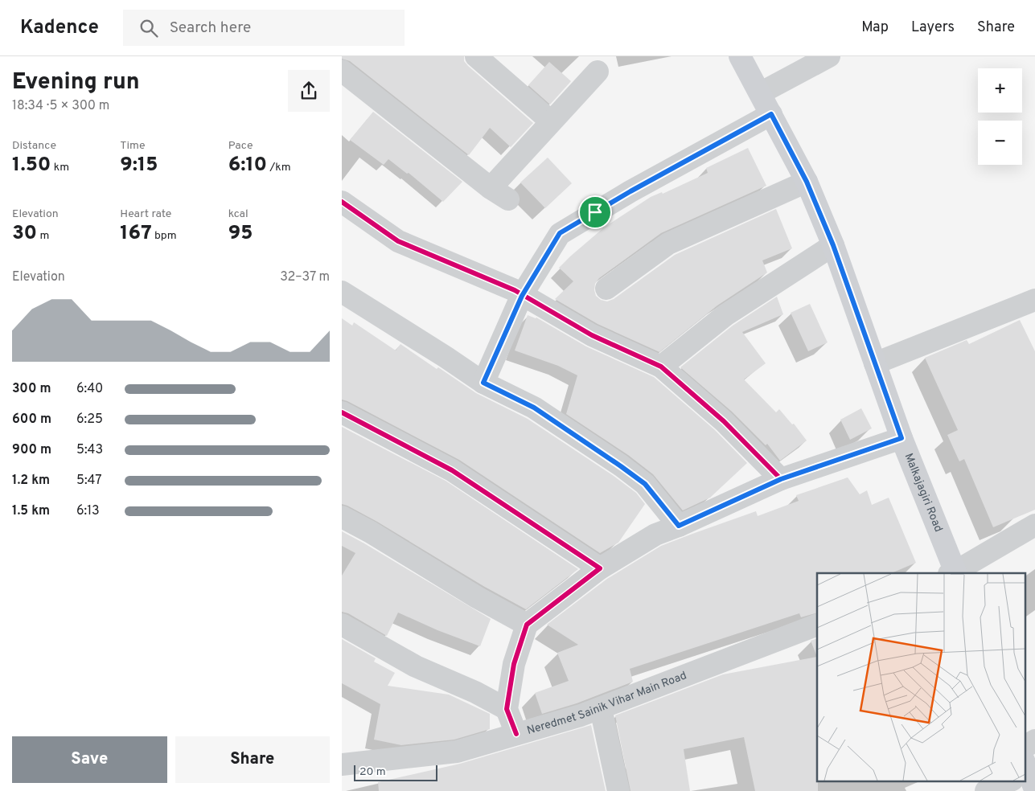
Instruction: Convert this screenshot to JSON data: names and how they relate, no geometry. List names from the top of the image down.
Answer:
{
  "streets": {
    "main road": ["Malkajagiri Road"],
    "street": ["Neredmet Sainik Vihar Main Road"]
  },
  "scale_bar": "20 m",
  "page": {
    "header": "Kadence",
    "search": "Search here",
    "nav": ["Map", "Layers", "Share"],
    "heading": ["Evening run", "18:34 · 5 × 300 m"],
    "map_buttons": ["+", "−"],
    "stats": [
      ["Distance", "1.50 km"],
      ["Time", "9:15"],
      ["Pace", "6:10 /km"],
      ["Elevation", "30 m"],
      ["Heart rate", "167 bpm"],
      ["kcal", "95"]
    ],
    "chart": ["Elevation", "32–37 m"],
    "list": [
      {
        "name": "300 m",
        "note": "6:40"
      },
      {
        "name": "600 m",
        "note": "6:25"
      },
      {
        "name": "900 m",
        "note": "5:43"
      },
      {
        "name": "1.2 km",
        "note": "5:47"
      },
      {
        "name": "1.5 km",
        "note": "6:13"
      }
    ],
    "buttons": ["Save", "Share"],
    "scale": "20 m"
  }
}
